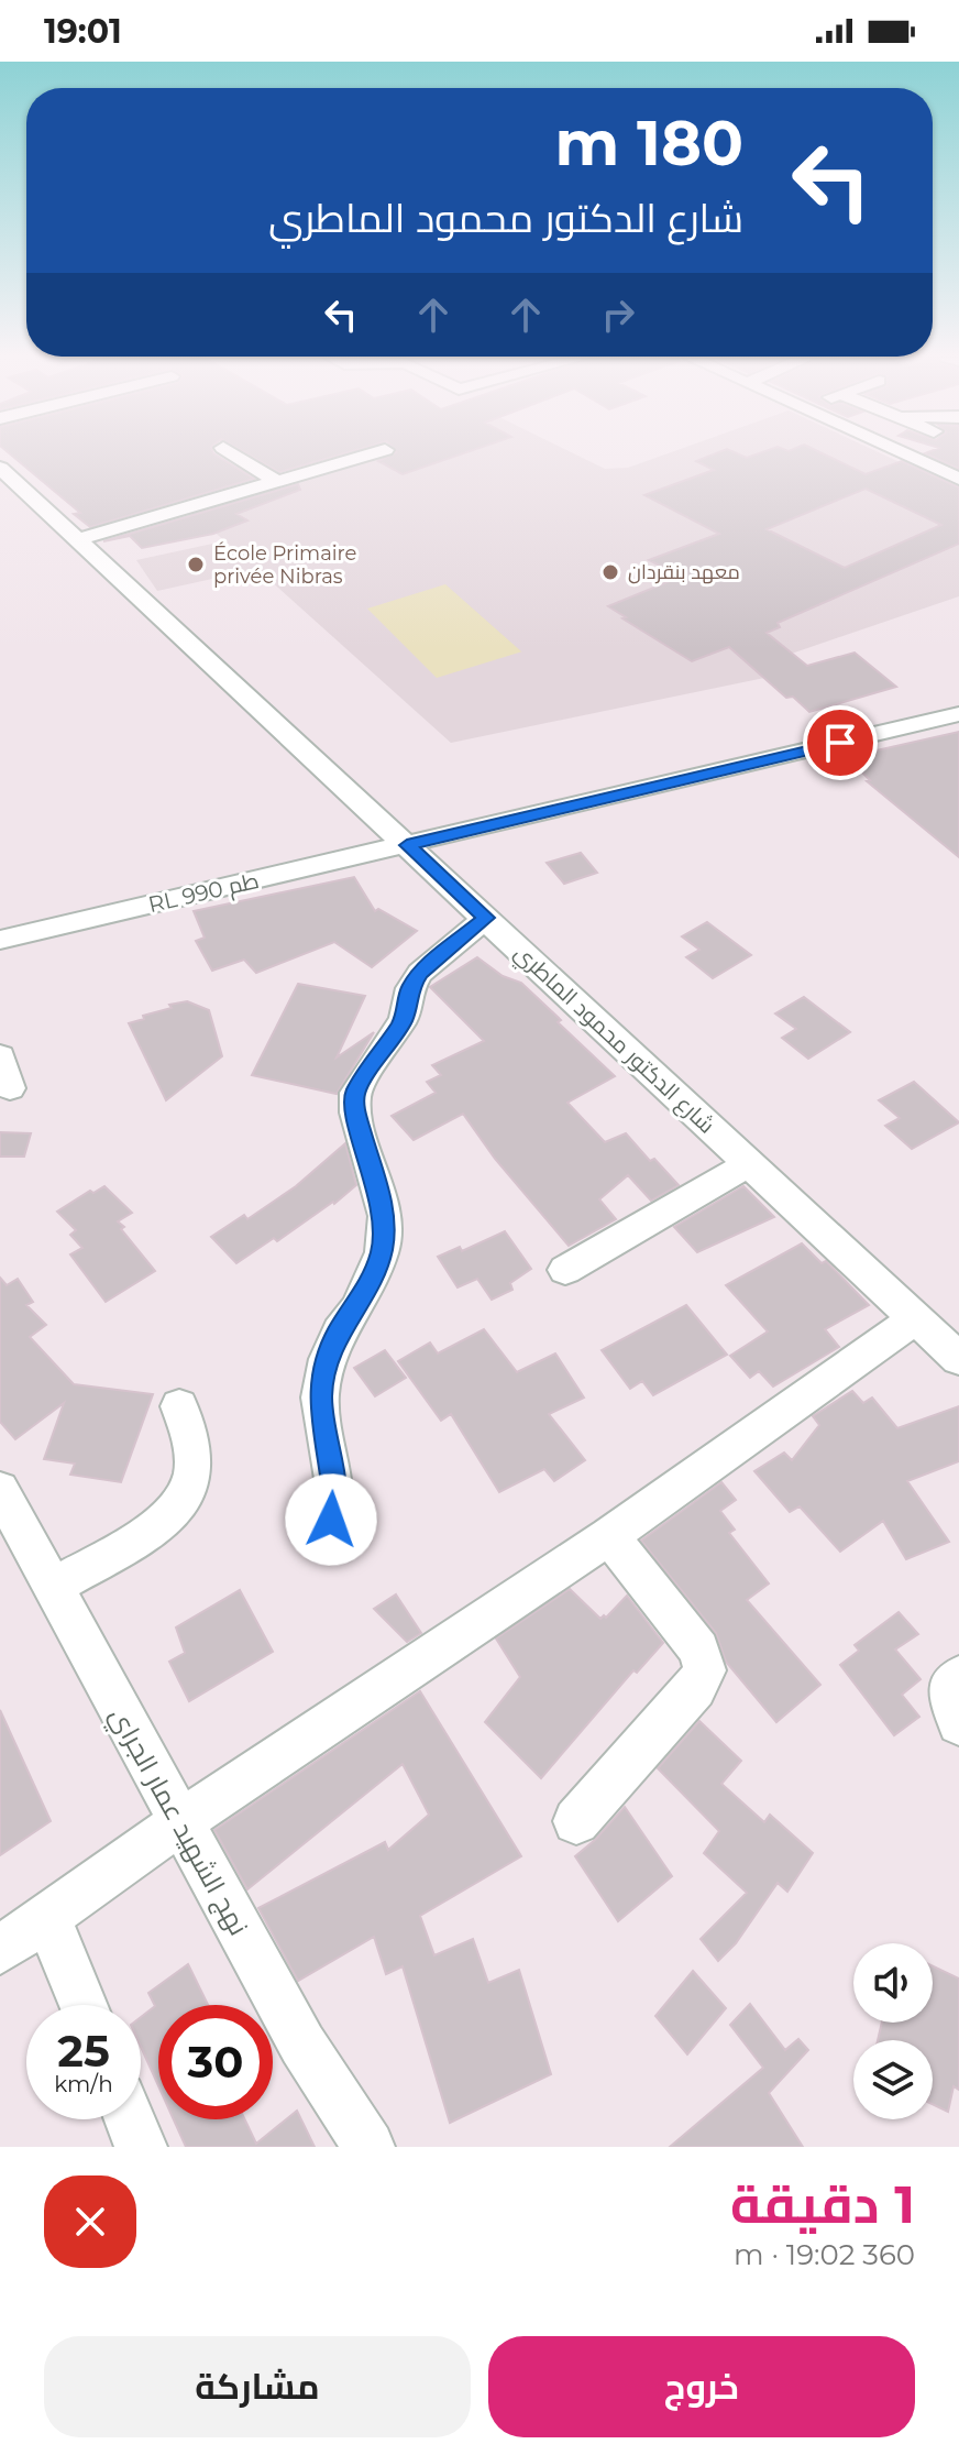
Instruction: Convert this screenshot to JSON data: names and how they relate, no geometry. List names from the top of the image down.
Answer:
{
  "streets": {
    "street": ["RL طم 990", "شارع الدكتور محمود الماطري", "نهج الشهيد عمار الجراي"]
  },
  "crossings": [
    ["RL طم 990", "شارع الدكتور محمود الماطري"]
  ],
  "places": ["École Primaire privée Nibras", "معهد بنقردان"],
  "page": {
    "status": "19:01",
    "turn": ["180 m", "شارع الدكتور محمود الماطري"],
    "speed": "25 km/h",
    "limit": "30",
    "heading": ["1 دقيقة", "360 m · 19:02"],
    "buttons": ["خروج", "مشاركة"]
  }
}
